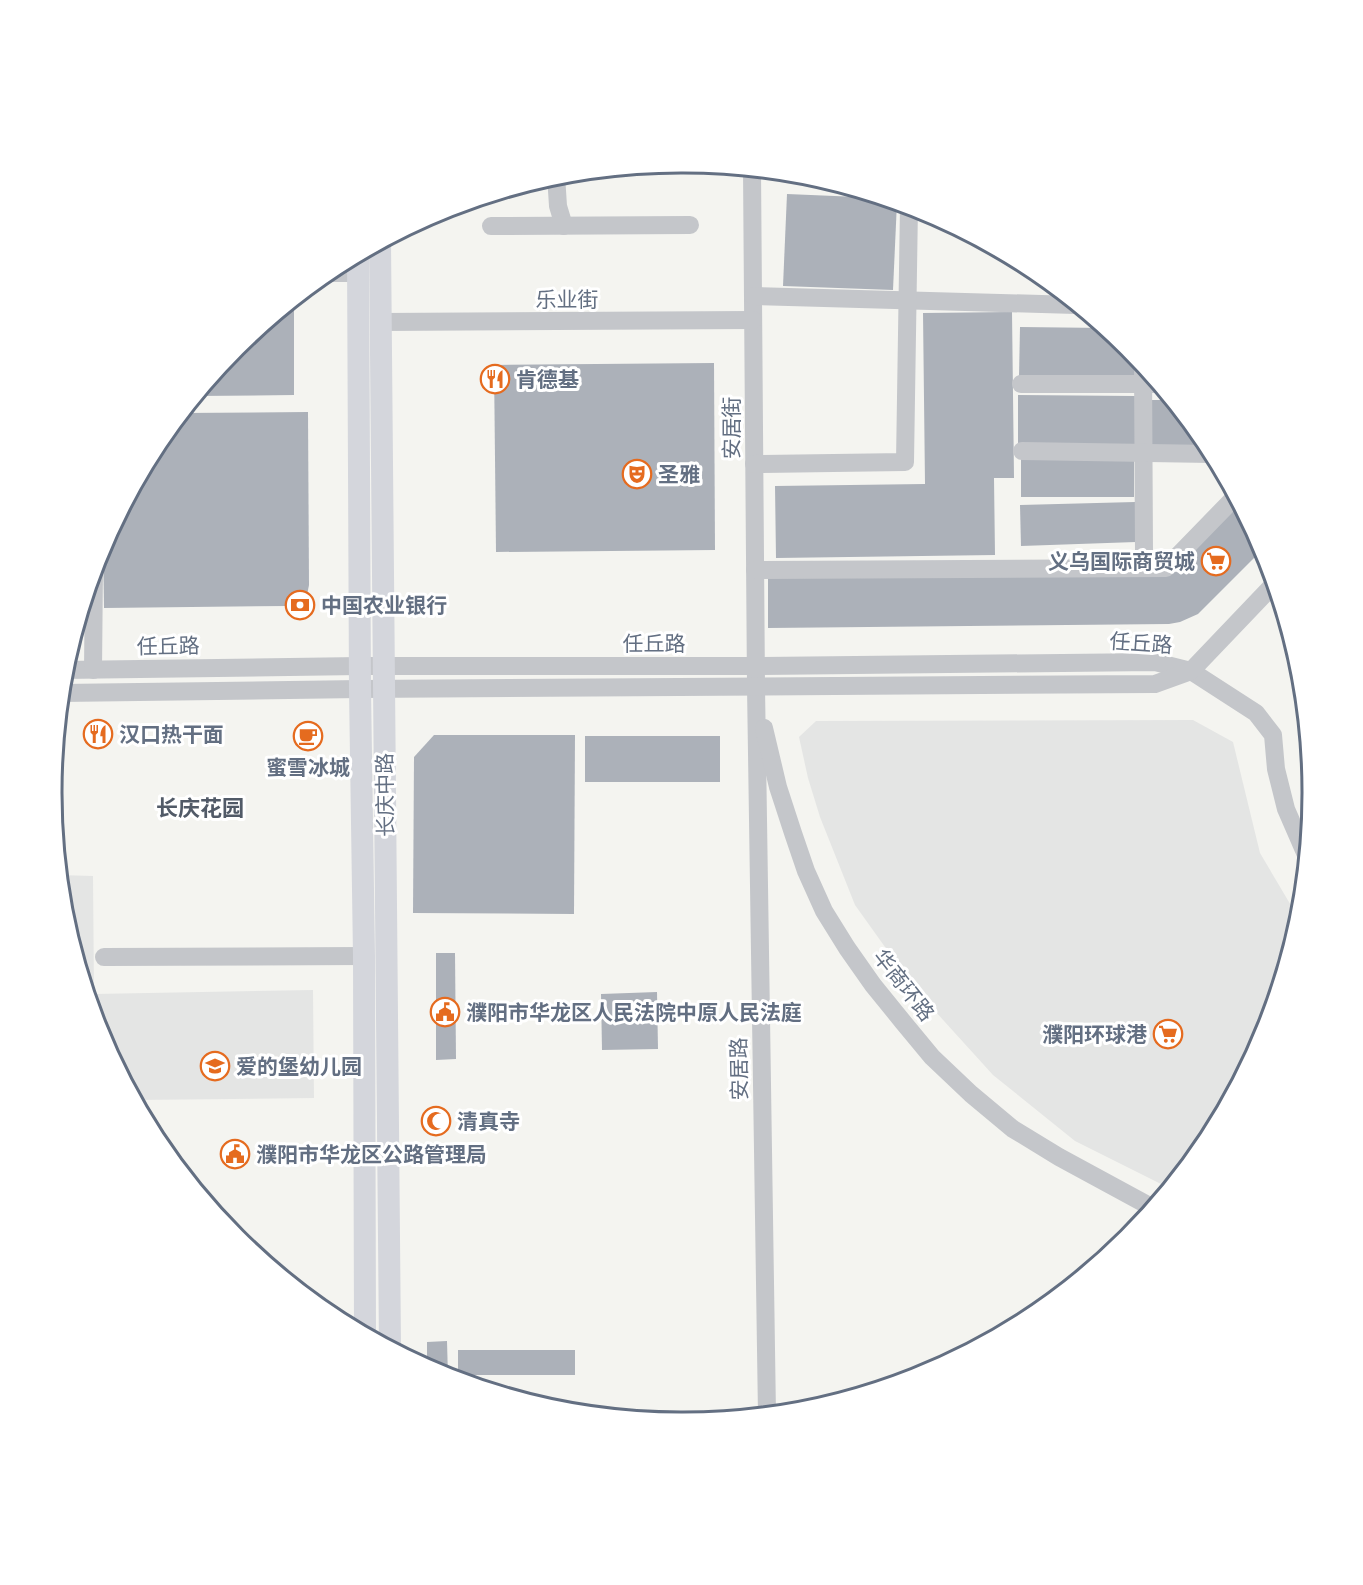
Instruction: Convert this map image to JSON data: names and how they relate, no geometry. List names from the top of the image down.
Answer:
{
  "streets": {
    "main road": ["长庆中路"],
    "street": [
      "乐业街",
      "安居街",
      "任丘路",
      "华商环路",
      "安居路"
    ]
  },
  "crossings": [
    ["乐业街", "安居街"],
    ["乐业街", "长庆中路"],
    ["安居街", "任丘路"],
    ["安居街", "华商环路"],
    ["安居街", "安居路"],
    ["任丘路", "长庆中路"],
    ["任丘路", "华商环路"],
    ["任丘路", "安居路"],
    ["华商环路", "安居路"]
  ],
  "districts": ["长庆花园"],
  "places": {
    "restaurant": ["肯德基", "汉口热干面"],
    "theatre": ["圣雅"],
    "supermarket": ["义乌国际商贸城", "濮阳环球港"],
    "bank": ["中国农业银行"],
    "cafe": ["蜜雪冰城"],
    "public building": ["濮阳市华龙区人民法院中原人民法庭", "濮阳市华龙区公路管理局"],
    "school or university": ["爱的堡幼儿园"],
    "mosque": ["清真寺"]
  }
}
